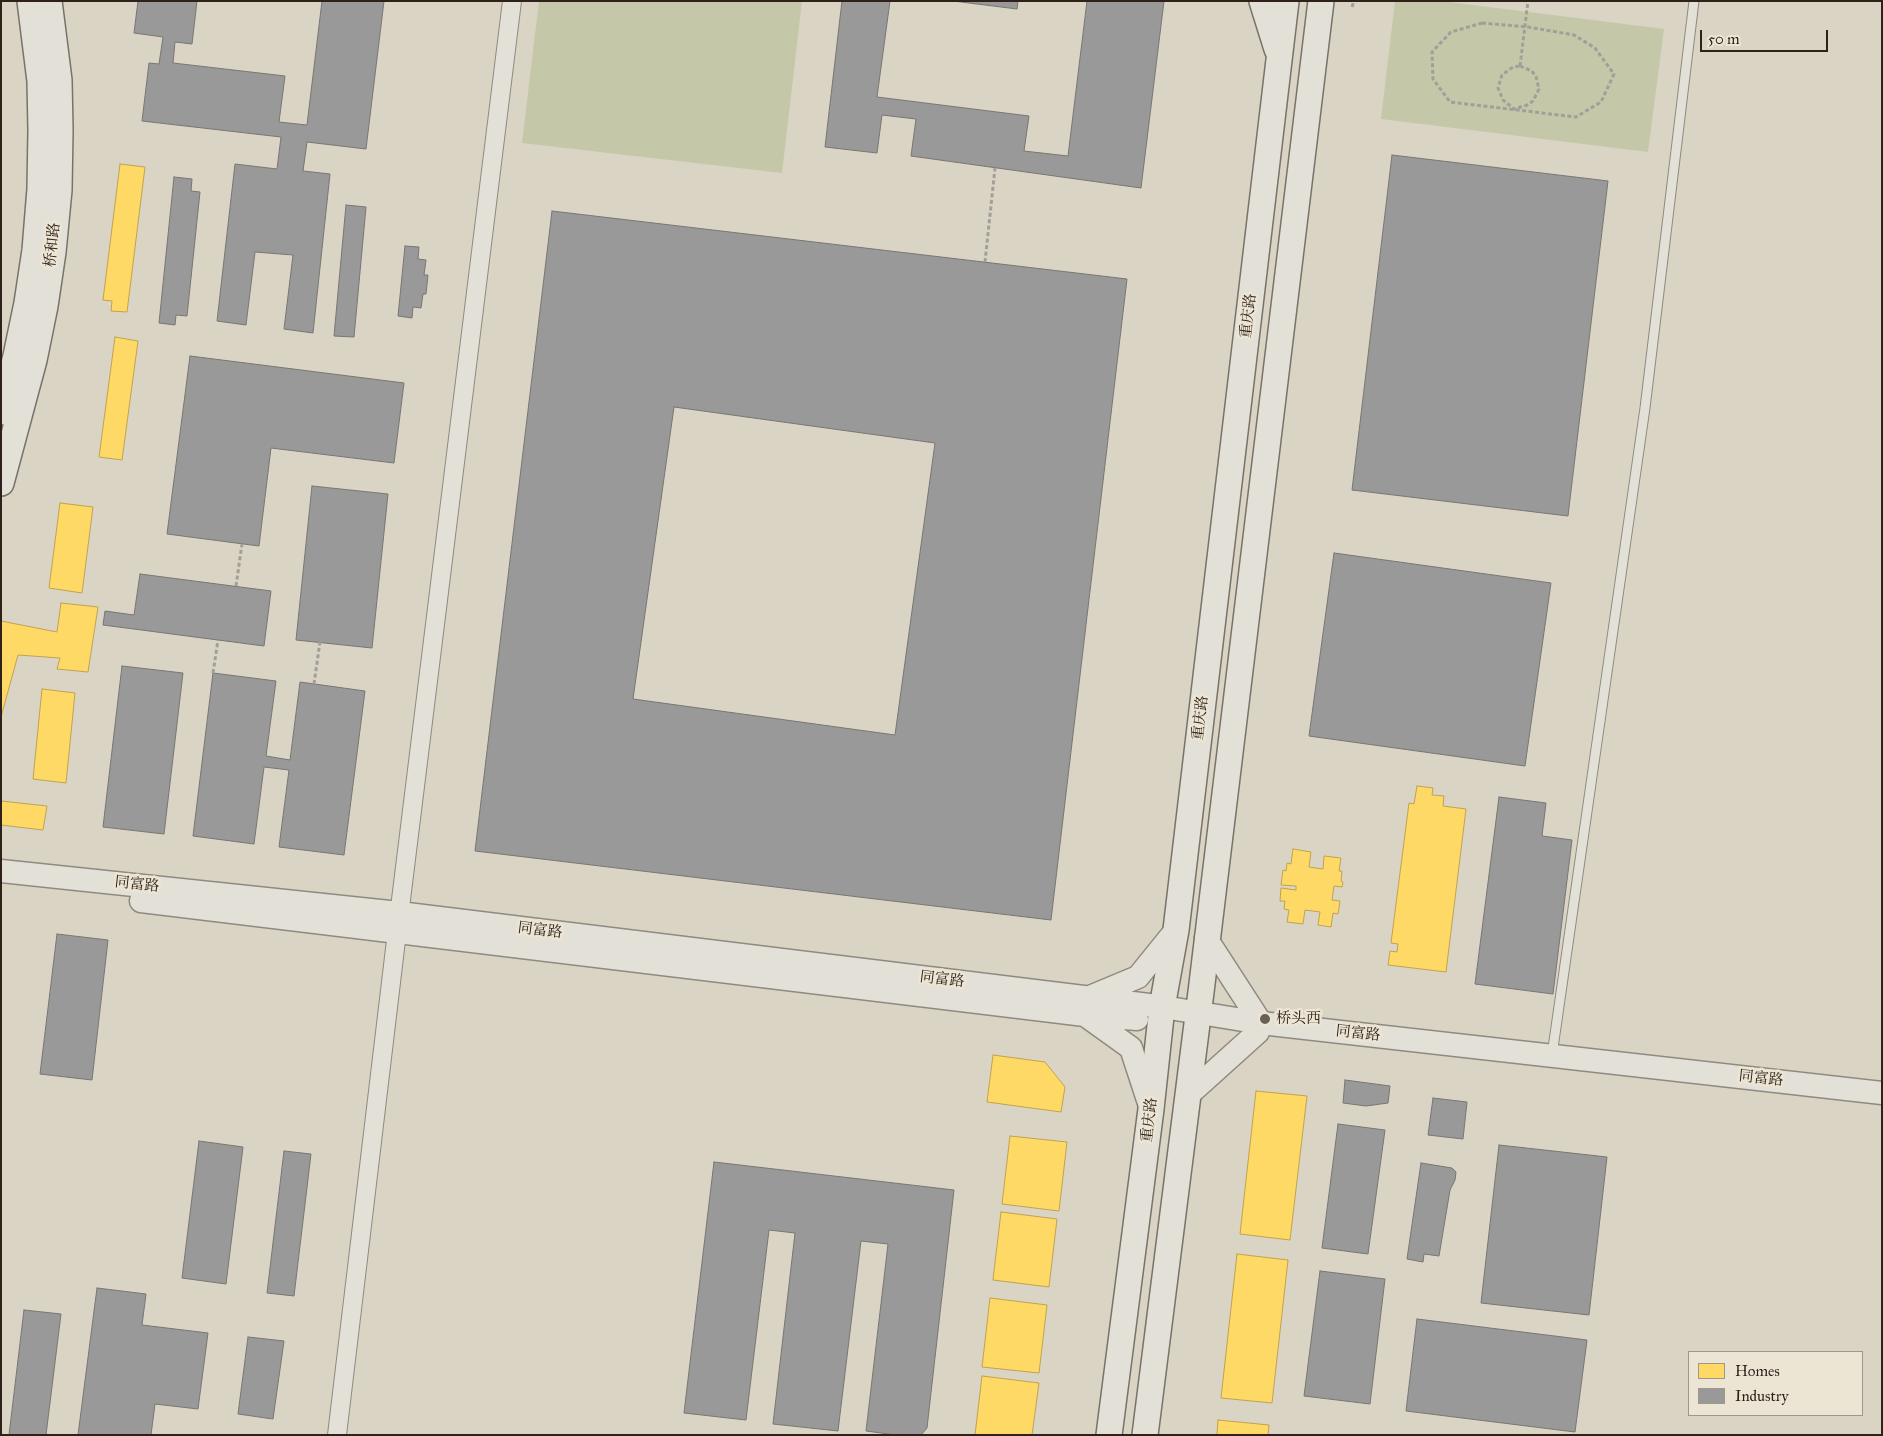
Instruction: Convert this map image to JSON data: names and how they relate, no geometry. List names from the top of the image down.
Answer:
{
  "streets": {
    "main road": ["桥和路", "重庆路"],
    "street": ["同富路"]
  },
  "crossings": [
    ["重庆路", "同富路"]
  ],
  "places": ["桥头西"],
  "legend": ["Homes", "Industry"],
  "scale_bar": "50 m"
}
